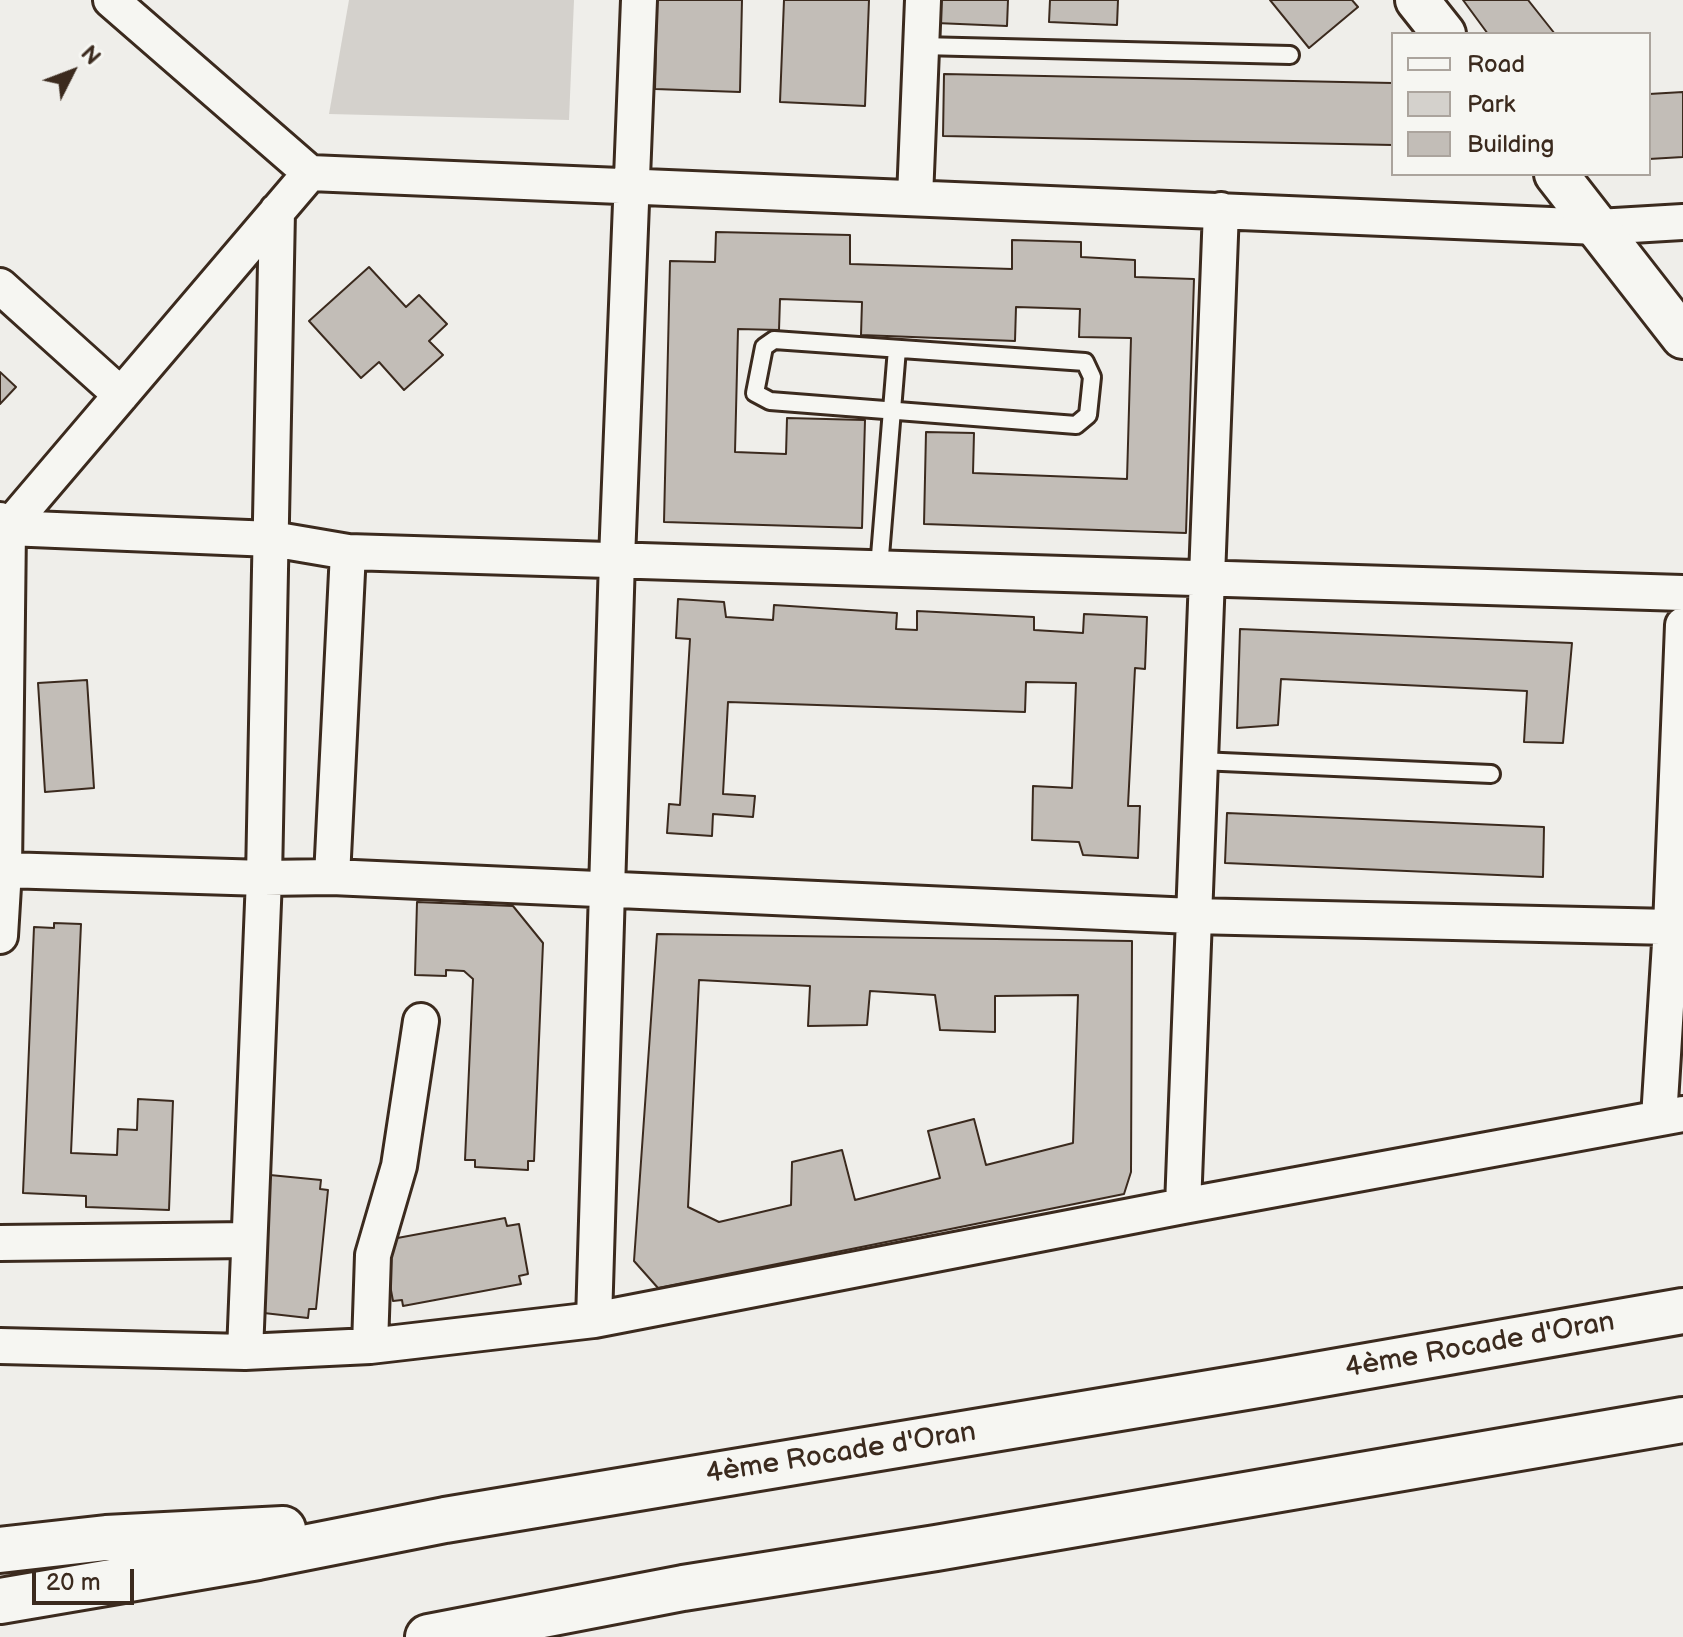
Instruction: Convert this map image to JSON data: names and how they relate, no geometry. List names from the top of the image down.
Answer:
{
  "streets": {
    "highway": ["4ème Rocade d'Oran"]
  },
  "legend": ["Road", "Park", "Building"],
  "scale_bar": "20 m",
  "north": "top right"
}
